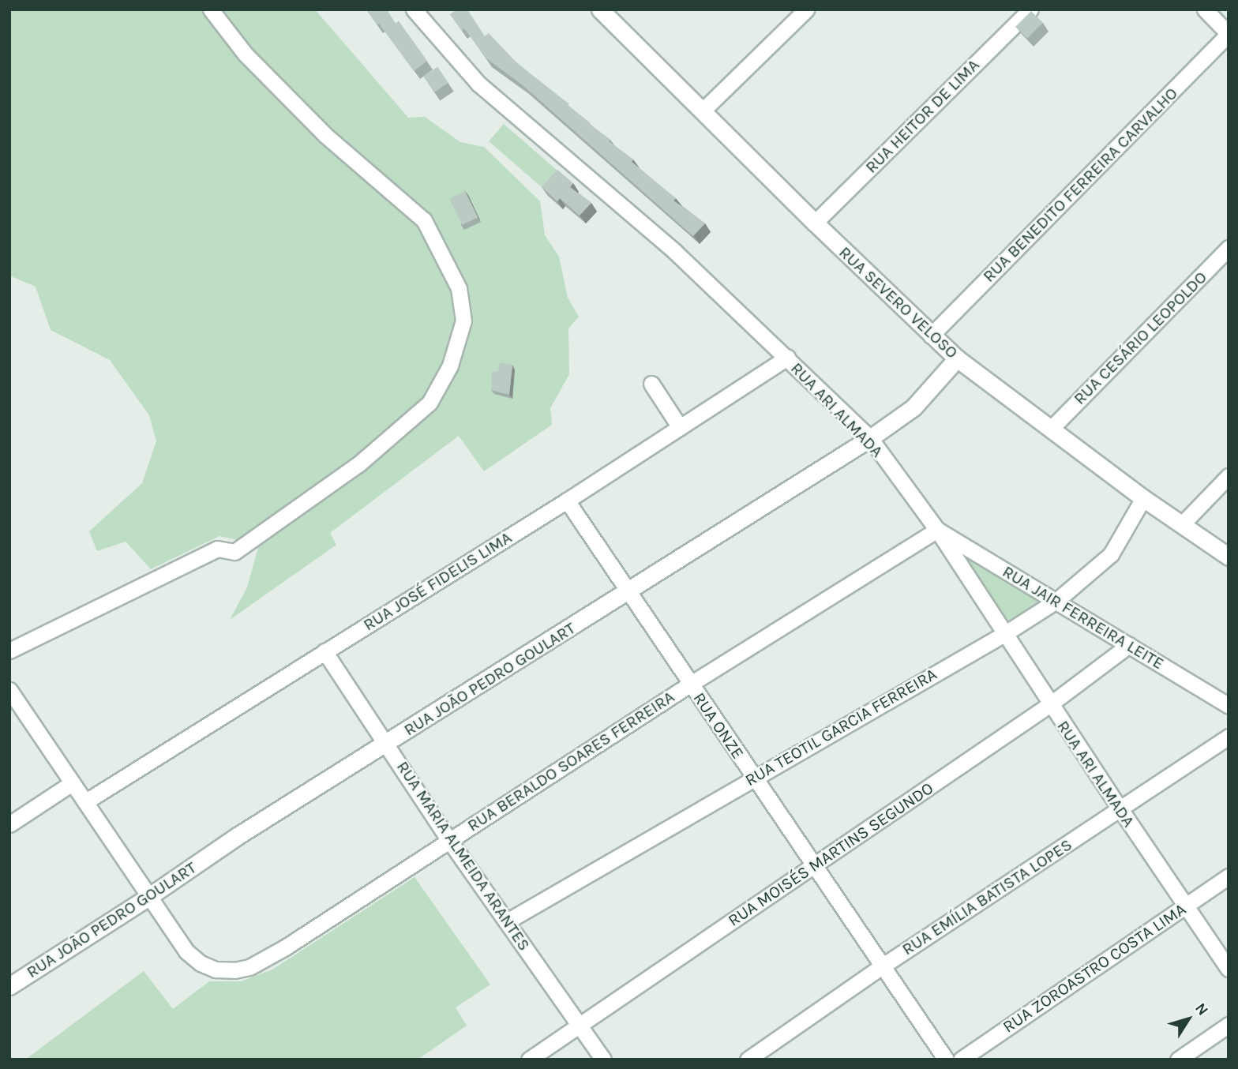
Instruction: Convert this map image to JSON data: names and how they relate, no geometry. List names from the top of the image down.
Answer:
{
  "streets": {
    "street": [
      "RUA HEITOR DE LIMA",
      "RUA BENEDITO FERREIRA CARVALHO",
      "RUA SEVERO VELOSO",
      "RUA CESÁRIO LEOPOLDO",
      "RUA ARI ALMADA",
      "RUA JOSÉ FIDELIS LIMA",
      "RUA JAIR FERREIRA LEITE",
      "RUA JOÃO PEDRO GOULART",
      "RUA ONZE",
      "RUA TEOTIL GARCIA FERREIRA",
      "RUA BERALDO SOARES FERREIRA",
      "RUA MOISÉS MARTINS SEGUNDO",
      "RUA MARIA ALMEIDA ARANTES",
      "RUA EMÍLIA BATISTA LOPES",
      "RUA ZOROASTRO COSTA LIMA"
    ]
  },
  "crossings": [
    ["RUA HEITOR DE LIMA", "RUA SEVERO VELOSO"],
    ["RUA BENEDITO FERREIRA CARVALHO", "RUA SEVERO VELOSO"],
    ["RUA SEVERO VELOSO", "RUA CESÁRIO LEOPOLDO"],
    ["RUA SEVERO VELOSO", "RUA JOÃO PEDRO GOULART"],
    ["RUA SEVERO VELOSO", "RUA TEOTIL GARCIA FERREIRA"],
    ["RUA ARI ALMADA", "RUA JOSÉ FIDELIS LIMA"],
    ["RUA ARI ALMADA", "RUA JAIR FERREIRA LEITE"],
    ["RUA ARI ALMADA", "RUA JOÃO PEDRO GOULART"],
    ["RUA ARI ALMADA", "RUA TEOTIL GARCIA FERREIRA"],
    ["RUA ARI ALMADA", "RUA BERALDO SOARES FERREIRA"],
    ["RUA ARI ALMADA", "RUA MOISÉS MARTINS SEGUNDO"],
    ["RUA ARI ALMADA", "RUA EMÍLIA BATISTA LOPES"],
    ["RUA ARI ALMADA", "RUA ZOROASTRO COSTA LIMA"],
    ["RUA JOSÉ FIDELIS LIMA", "RUA ONZE"],
    ["RUA JOSÉ FIDELIS LIMA", "RUA MARIA ALMEIDA ARANTES"],
    ["RUA JAIR FERREIRA LEITE", "RUA TEOTIL GARCIA FERREIRA"],
    ["RUA JAIR FERREIRA LEITE", "RUA BERALDO SOARES FERREIRA"],
    ["RUA JAIR FERREIRA LEITE", "RUA MOISÉS MARTINS SEGUNDO"],
    ["RUA JOÃO PEDRO GOULART", "RUA ONZE"],
    ["RUA JOÃO PEDRO GOULART", "RUA BERALDO SOARES FERREIRA"],
    ["RUA JOÃO PEDRO GOULART", "RUA MARIA ALMEIDA ARANTES"],
    ["RUA ONZE", "RUA TEOTIL GARCIA FERREIRA"],
    ["RUA ONZE", "RUA BERALDO SOARES FERREIRA"],
    ["RUA ONZE", "RUA MOISÉS MARTINS SEGUNDO"],
    ["RUA ONZE", "RUA EMÍLIA BATISTA LOPES"],
    ["RUA TEOTIL GARCIA FERREIRA", "RUA MARIA ALMEIDA ARANTES"],
    ["RUA BERALDO SOARES FERREIRA", "RUA MARIA ALMEIDA ARANTES"],
    ["RUA MOISÉS MARTINS SEGUNDO", "RUA MARIA ALMEIDA ARANTES"]
  ],
  "north": "top right"
}
